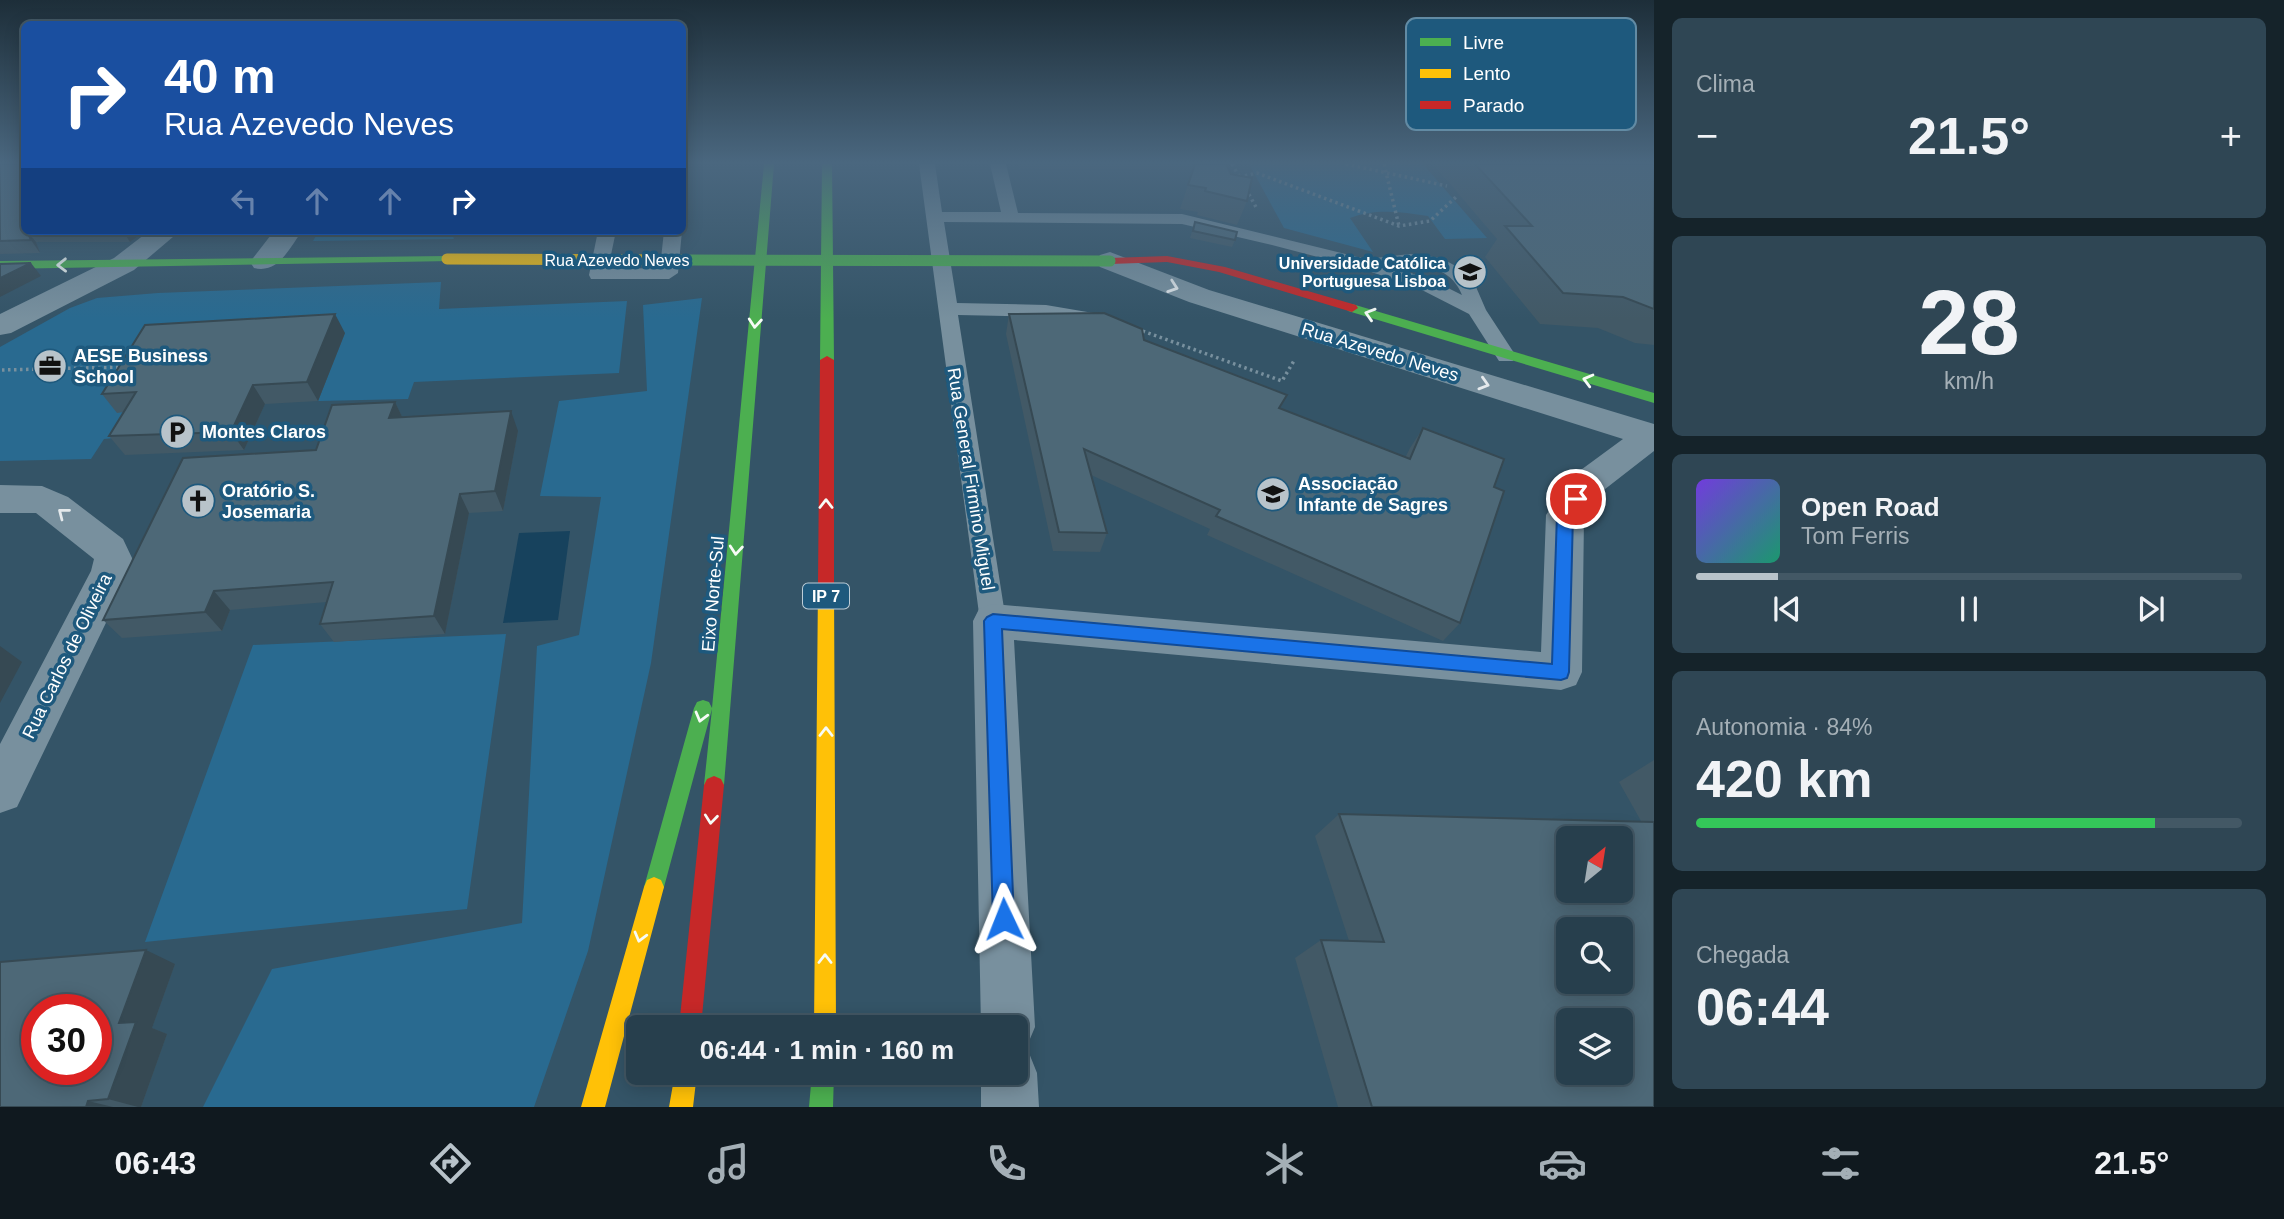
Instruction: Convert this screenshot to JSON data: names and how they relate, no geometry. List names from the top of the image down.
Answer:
{
  "streets": {
    "main road": ["Rua Azevedo Neves", "Eixo Norte-Sul", "IP 7"],
    "street": ["Rua General Firmino Miguel", "Rua Carlos de Oliveira"]
  },
  "places": {
    "school or university": ["Universidade Católica Portuguesa Lisboa", "Associação Infante de Sagres"],
    "office": ["AESE Business School"],
    "parking": ["Montes Claros"],
    "church": ["Oratório S. Josemaria"]
  },
  "legend": ["Livre", "Lento", "Parado"],
  "north": "top right",
  "page": {
    "tile": [
      "Clima",
      ["28", "km/h"],
      ["Autonomia · 84%", "420 km"],
      ["Chegada", "06:44"]
    ],
    "turn": ["40 m", "Rua Azevedo Neves"],
    "heat": ["−", "21.5°", "+"],
    "song": ["Open Road", "Tom Ferris"],
    "limit": "30",
    "trip": "06:44 · 1 min · 160 m",
    "tabs": ["06:43", "21.5°"]
  }
}
